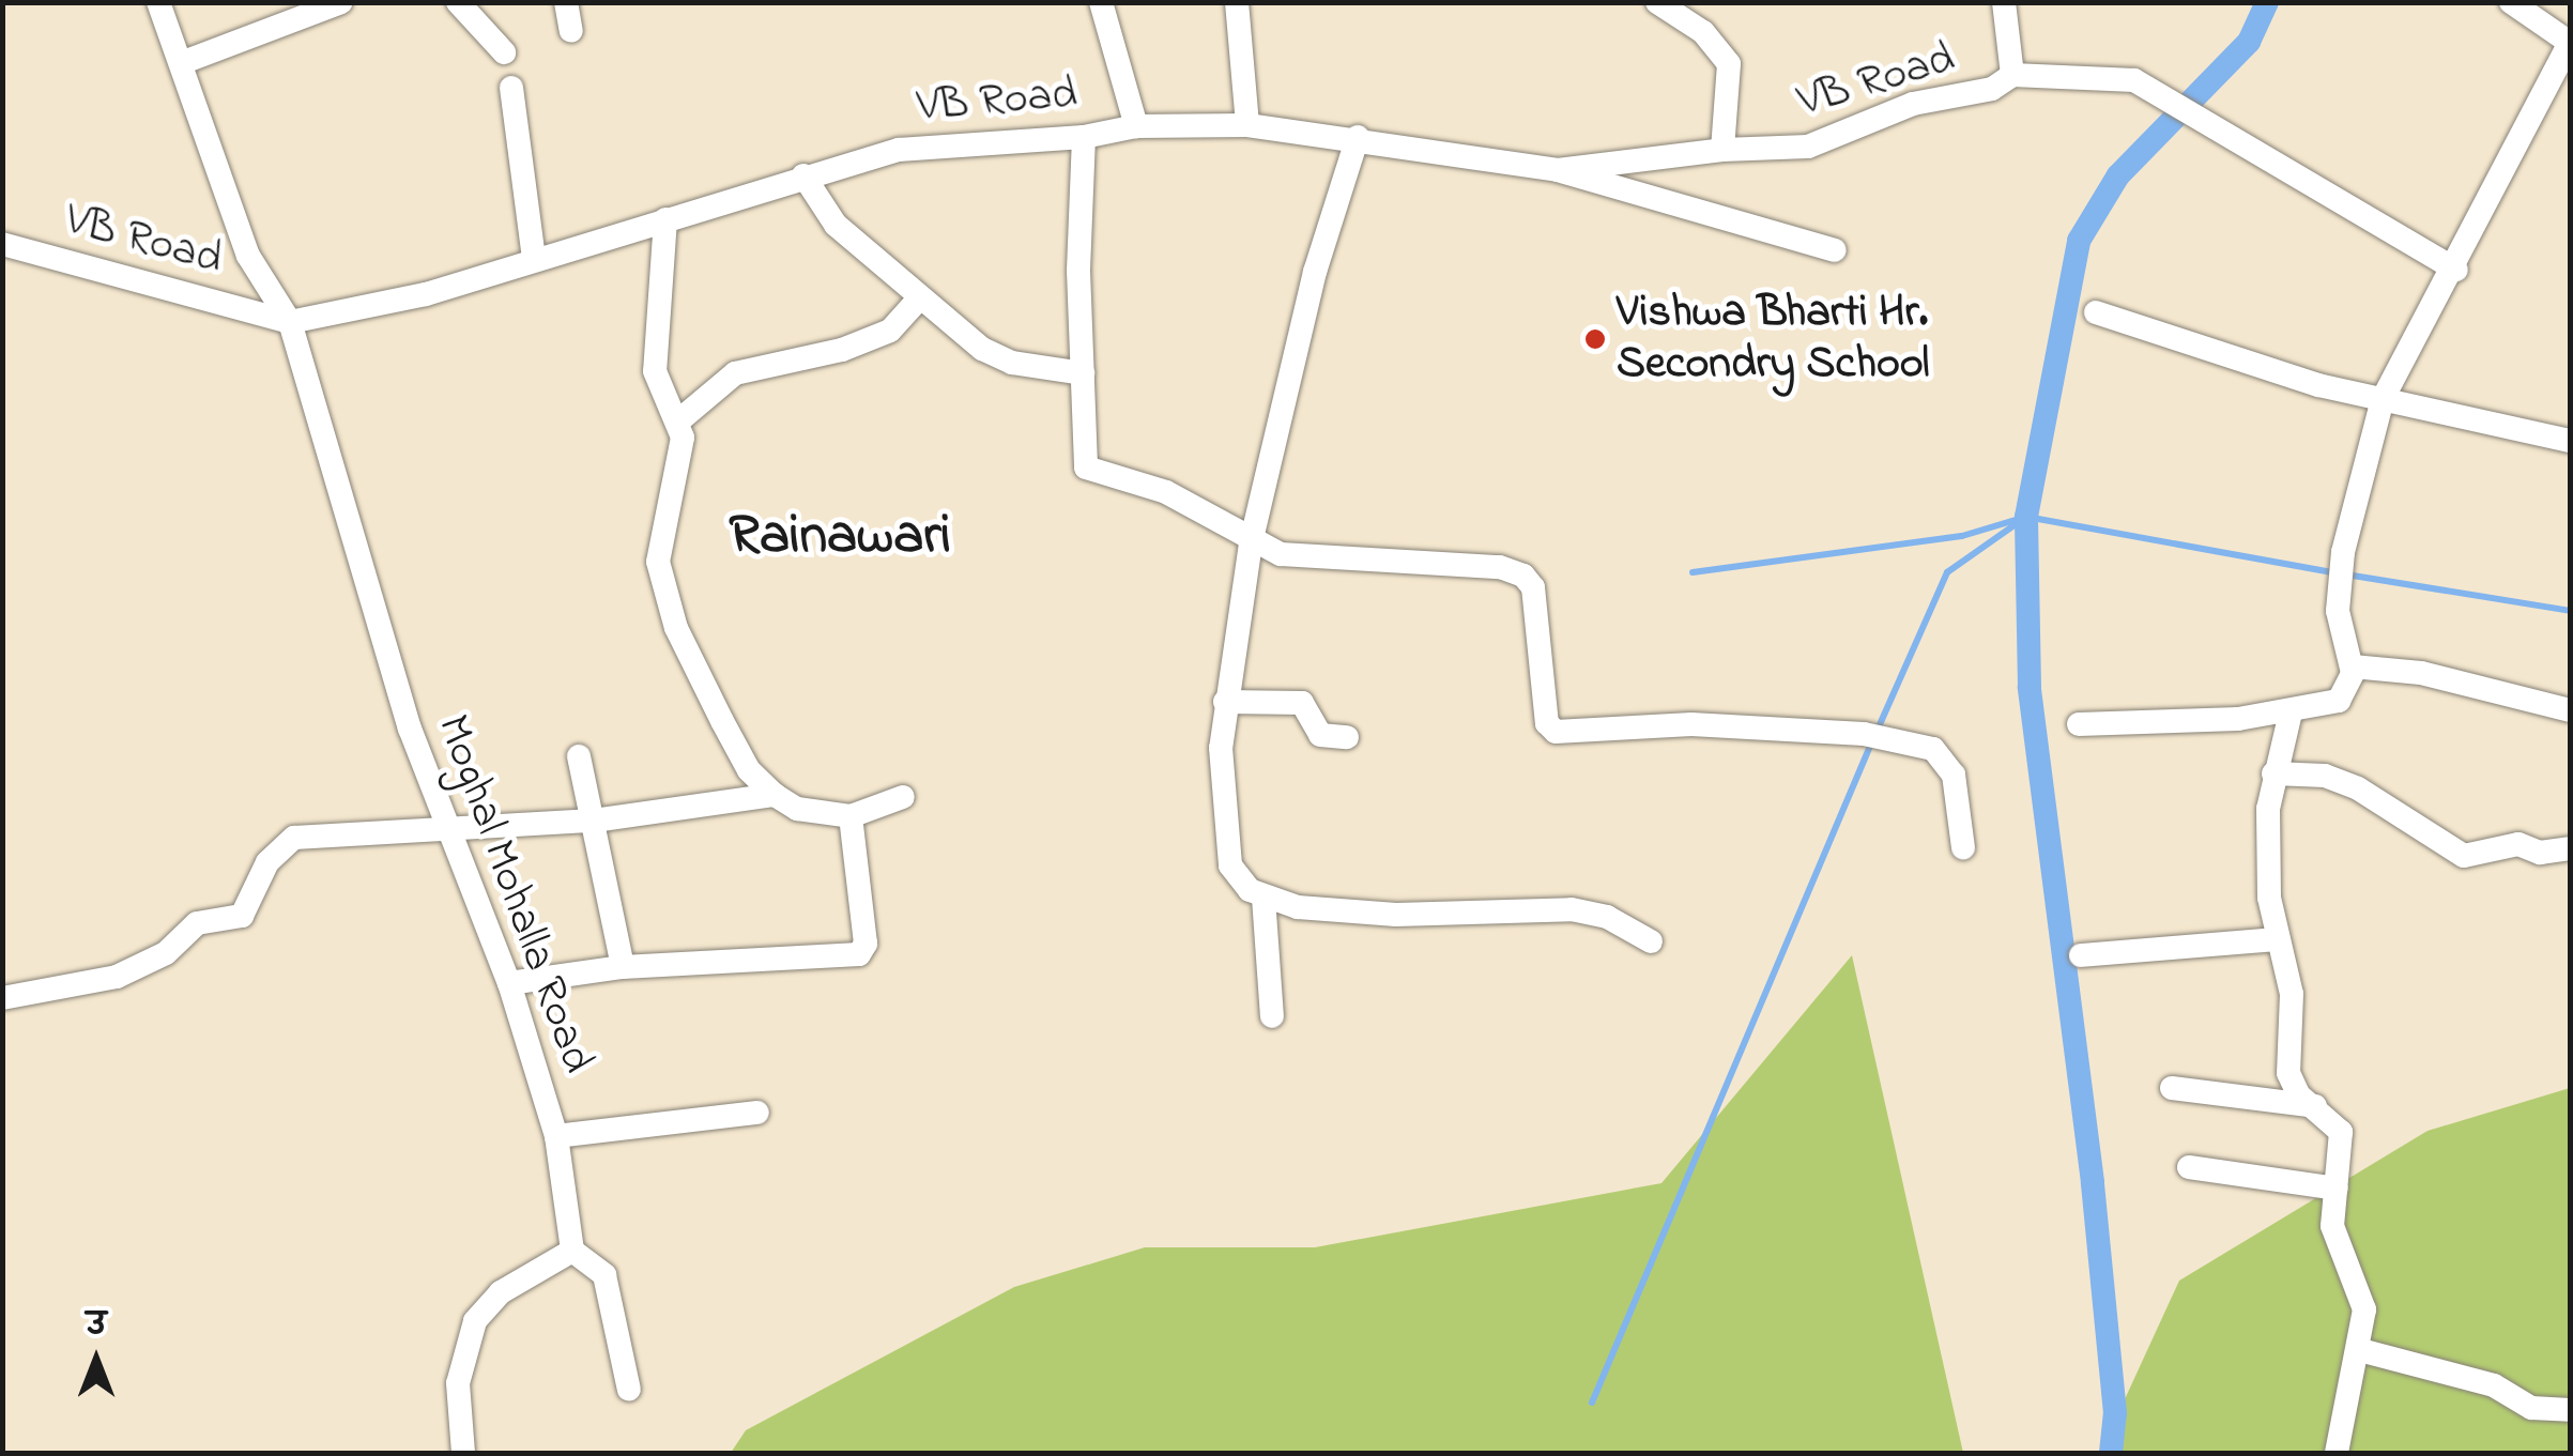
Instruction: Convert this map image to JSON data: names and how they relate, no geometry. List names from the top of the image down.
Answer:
{
  "streets": {
    "street": ["VB Road", "Moghal Mohalla Road"]
  },
  "crossings": [
    ["VB Road", "Moghal Mohalla Road"]
  ],
  "districts": ["Rainawari"],
  "places": ["Vishwa Bharti Hr. Secondry School"],
  "north": "top"
}
